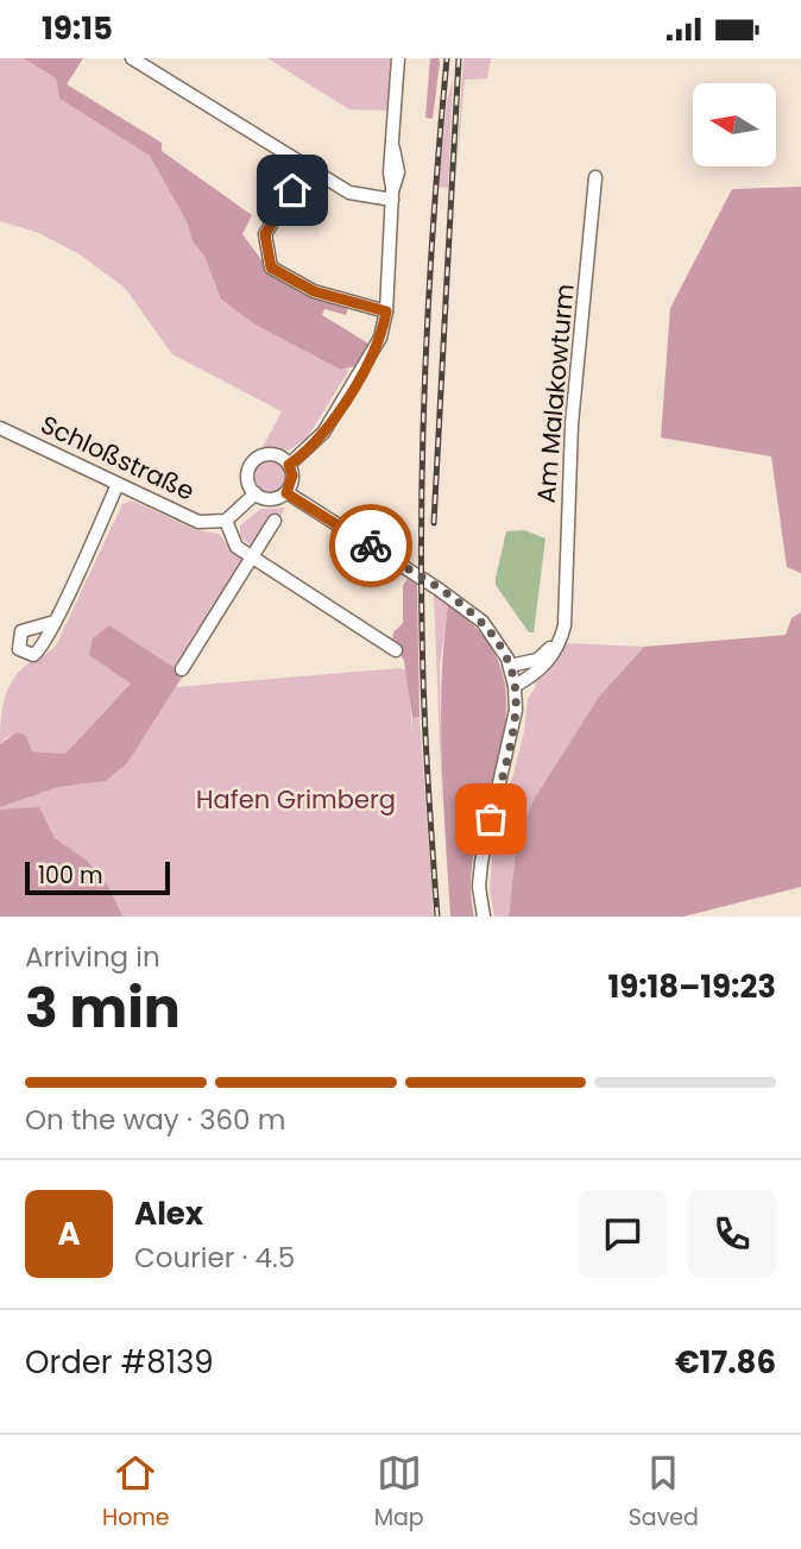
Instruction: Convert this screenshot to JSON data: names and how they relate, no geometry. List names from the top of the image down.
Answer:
{
  "streets": {
    "street": ["Am Malakowturm", "Schloßstraße"]
  },
  "parks": ["Hafen Grimberg"],
  "scale_bar": "100 m",
  "north": "left",
  "page": {
    "status": "19:15",
    "scale": "100 m",
    "heading": ["3 min", "Arriving in", "19:18–19:23"],
    "panel": [
      "Alex",
      "Courier · 4.5",
      "Order #8139",
      "€17.86"
    ],
    "bar": "On the way · 360 m",
    "round": "A",
    "tabs": ["Home", "Map", "Saved"]
  }
}
